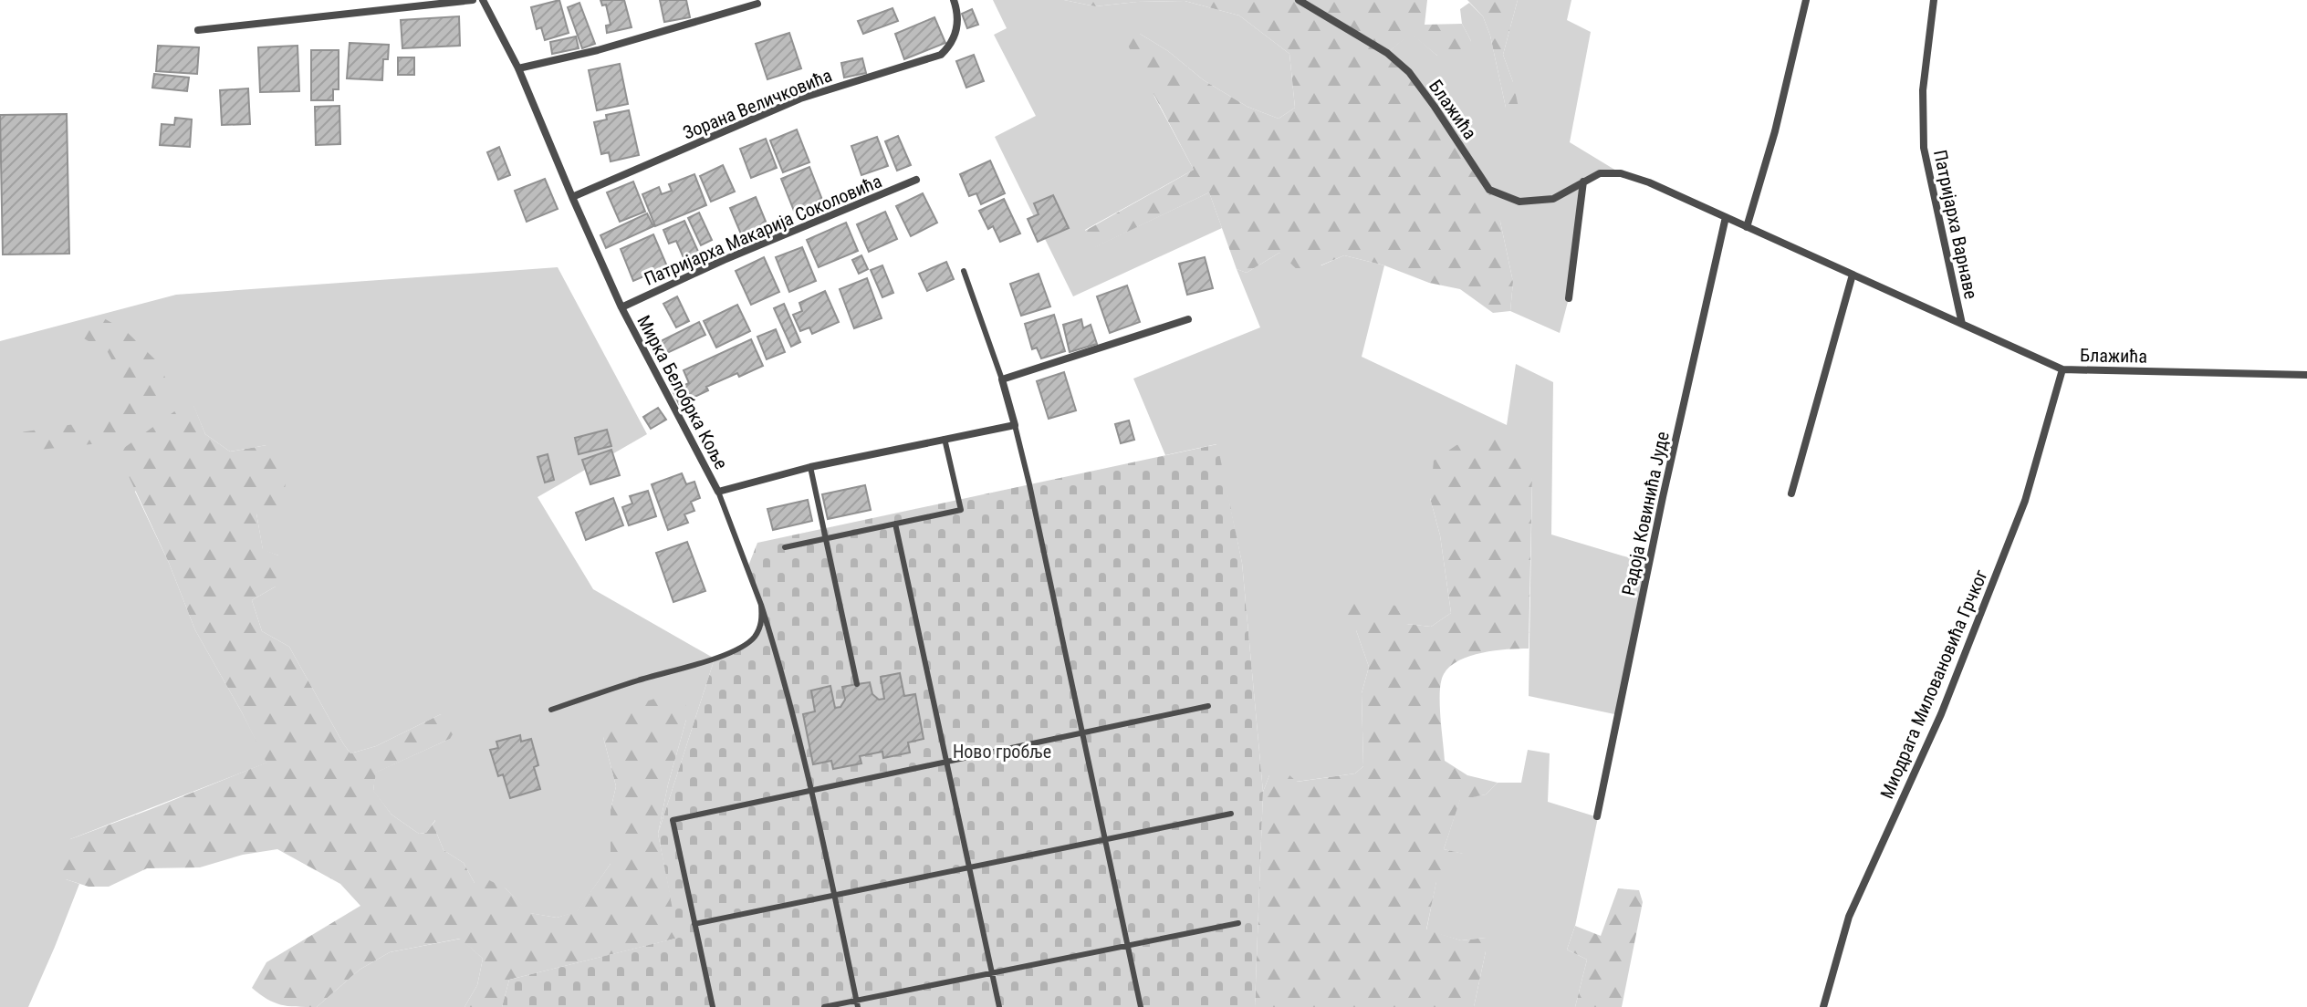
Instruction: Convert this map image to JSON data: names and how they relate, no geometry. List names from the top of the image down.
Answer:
{
  "streets": {
    "street": [
      "Зорана Величковића",
      "Блажића",
      "Патријарха Варнаве",
      "Патријарха Макарија Соколовића",
      "Мирка Белобрка Коље",
      "Радоја Ковинића Јуде",
      "Миодрага Миловановића Грчког"
    ]
  },
  "crossings": [
    ["Зорана Величковића", "Мирка Белобрка Коље"],
    ["Блажића", "Патријарха Варнаве"],
    ["Блажића", "Радоја Ковинића Јуде"],
    ["Блажића", "Миодрага Миловановића Грчког"],
    ["Патријарха Макарија Соколовића", "Мирка Белобрка Коље"]
  ],
  "parks": ["Ново гробље"]
}
